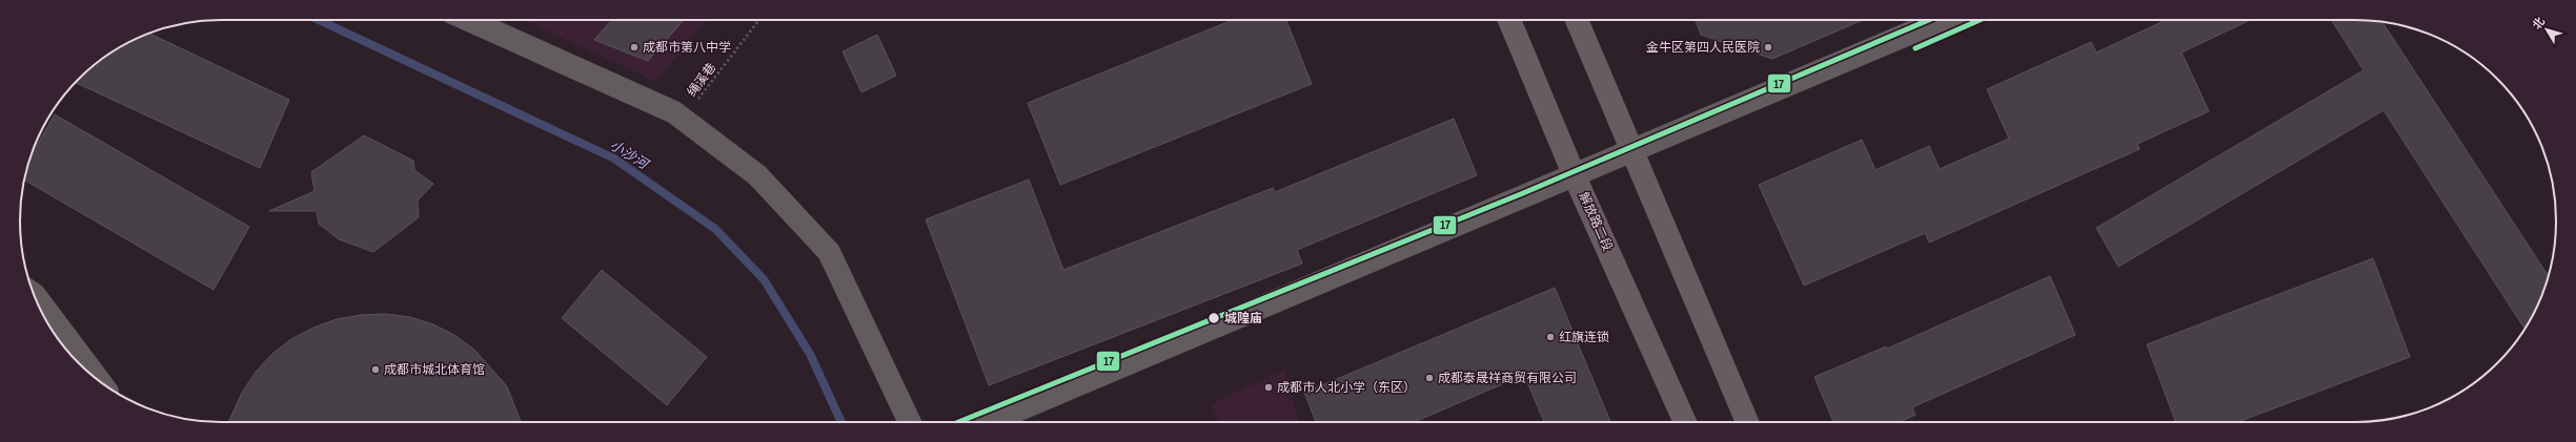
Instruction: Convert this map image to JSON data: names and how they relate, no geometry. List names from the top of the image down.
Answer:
{
  "streets": {
    "main road": ["解放路二段"],
    "path": ["绳溪巷"]
  },
  "water": ["小沙河"],
  "places": [
    "成都市第八中学",
    "金牛区第四人民医院",
    "城隍庙",
    "红旗连锁",
    "成都市城北体育馆",
    "成都泰晟祥商贸有限公司",
    "成都市人北小学（东区）"
  ],
  "lines": ["transit line 17"],
  "north": "top left"
}
